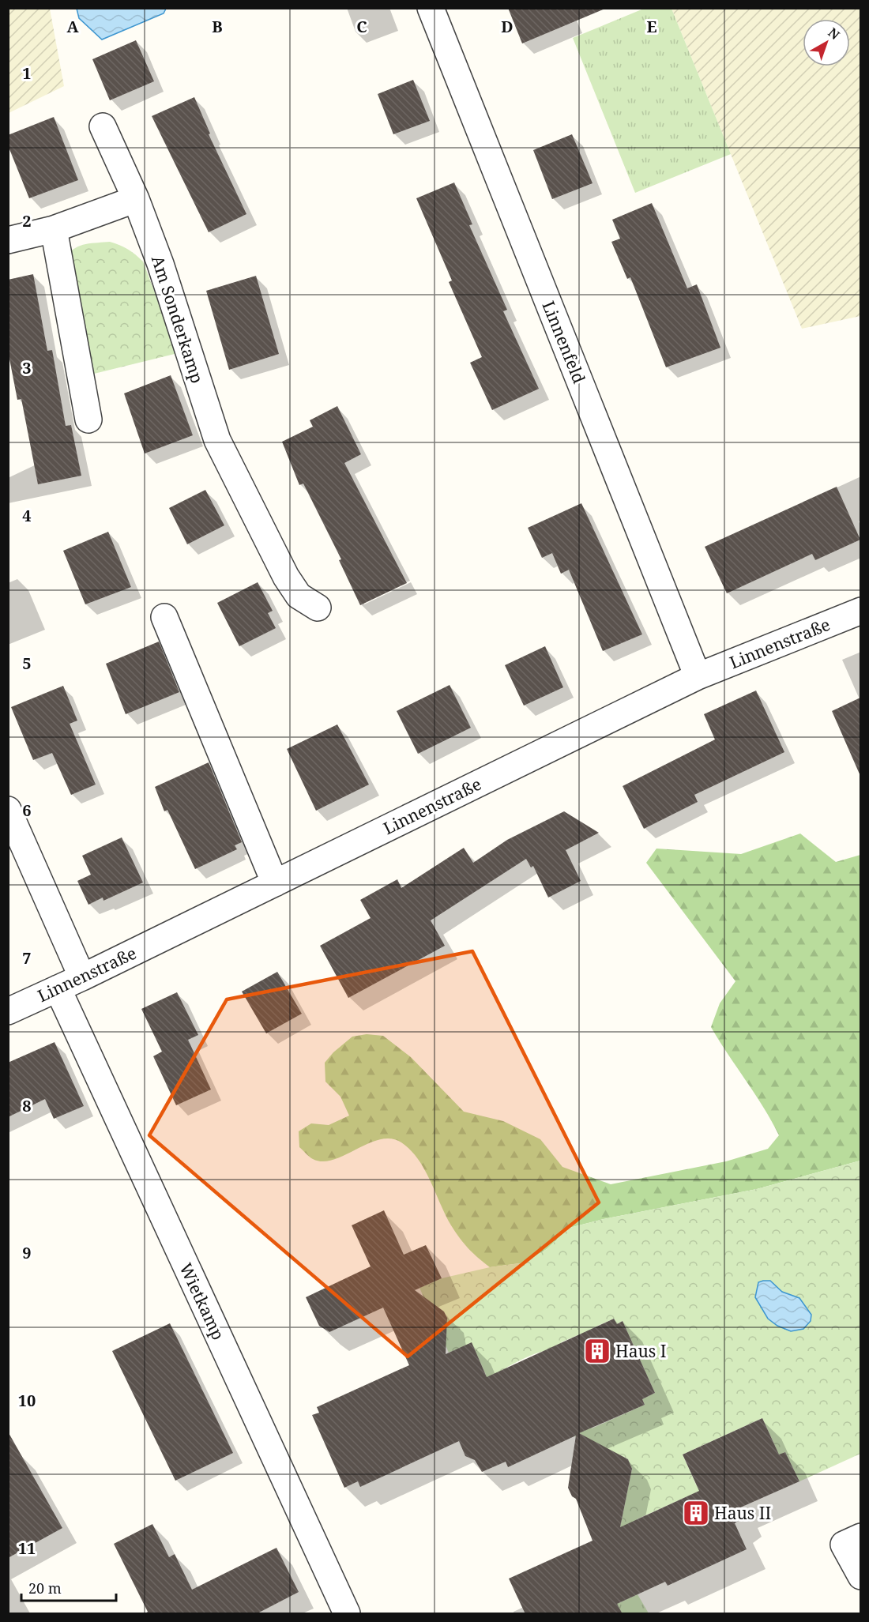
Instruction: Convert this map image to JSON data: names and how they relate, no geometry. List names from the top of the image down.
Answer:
{
  "streets": {
    "street": [
      "Am Sonderkamp",
      "Linnenfeld",
      "Linnenstraße",
      "Wietkamp"
    ]
  },
  "crossings": [
    ["Linnenfeld", "Linnenstraße"],
    ["Linnenstraße", "Wietkamp"]
  ],
  "places": {
    "building": ["Haus I", "Haus II"]
  },
  "scale_bar": "20 m",
  "north": "top right",
  "grid": {
    "columns": [
      "A",
      "B",
      "C",
      "D",
      "E"
    ],
    "rows": [
      "1",
      "2",
      "3",
      "4",
      "5",
      "6",
      "7",
      "8",
      "9",
      "10",
      "11"
    ]
  }
}
